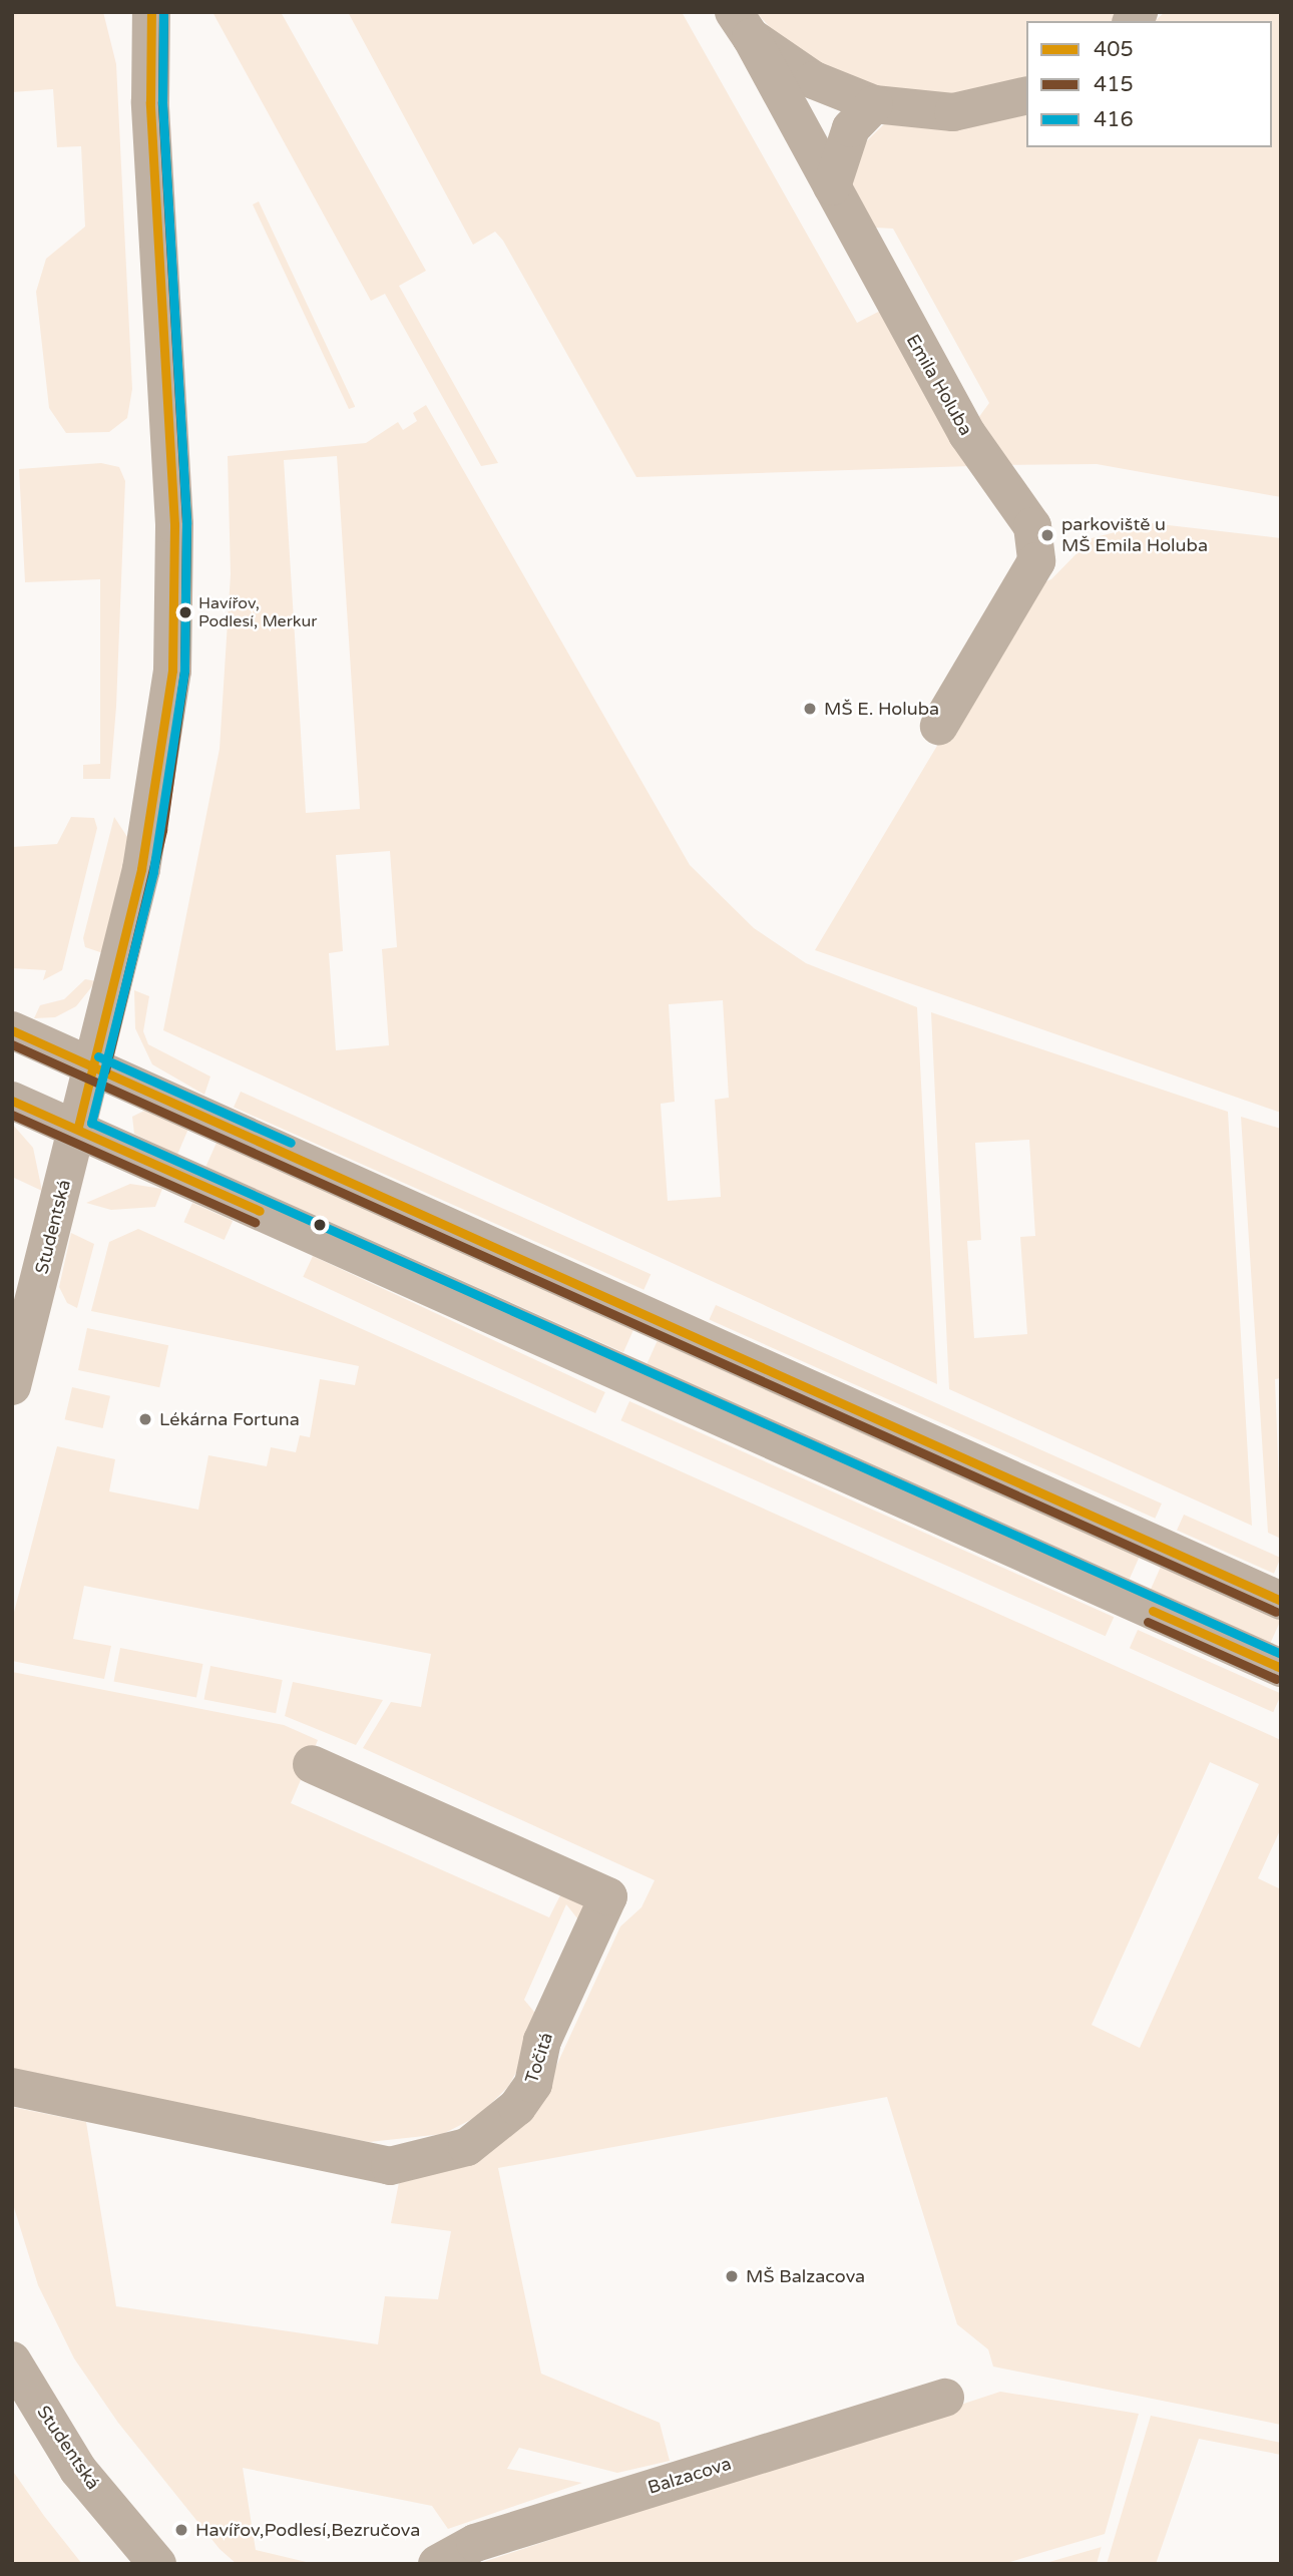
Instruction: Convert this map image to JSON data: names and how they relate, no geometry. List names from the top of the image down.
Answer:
{
  "streets": {
    "street": [
      "Emila Holuba",
      "Studentská",
      "Točitá",
      "Balzacova"
    ]
  },
  "places": [
    "parkoviště u MŠ Emila Holuba",
    "Havířov, Podlesí, Merkur",
    "MŠ E. Holuba",
    "Lékárna Fortuna",
    "MŠ Balzacova",
    "Havířov,Podlesí,Bezručova"
  ],
  "lines": ["transit line 405", "transit line 415", "transit line 416"],
  "legend": ["405", "415", "416"]
}
